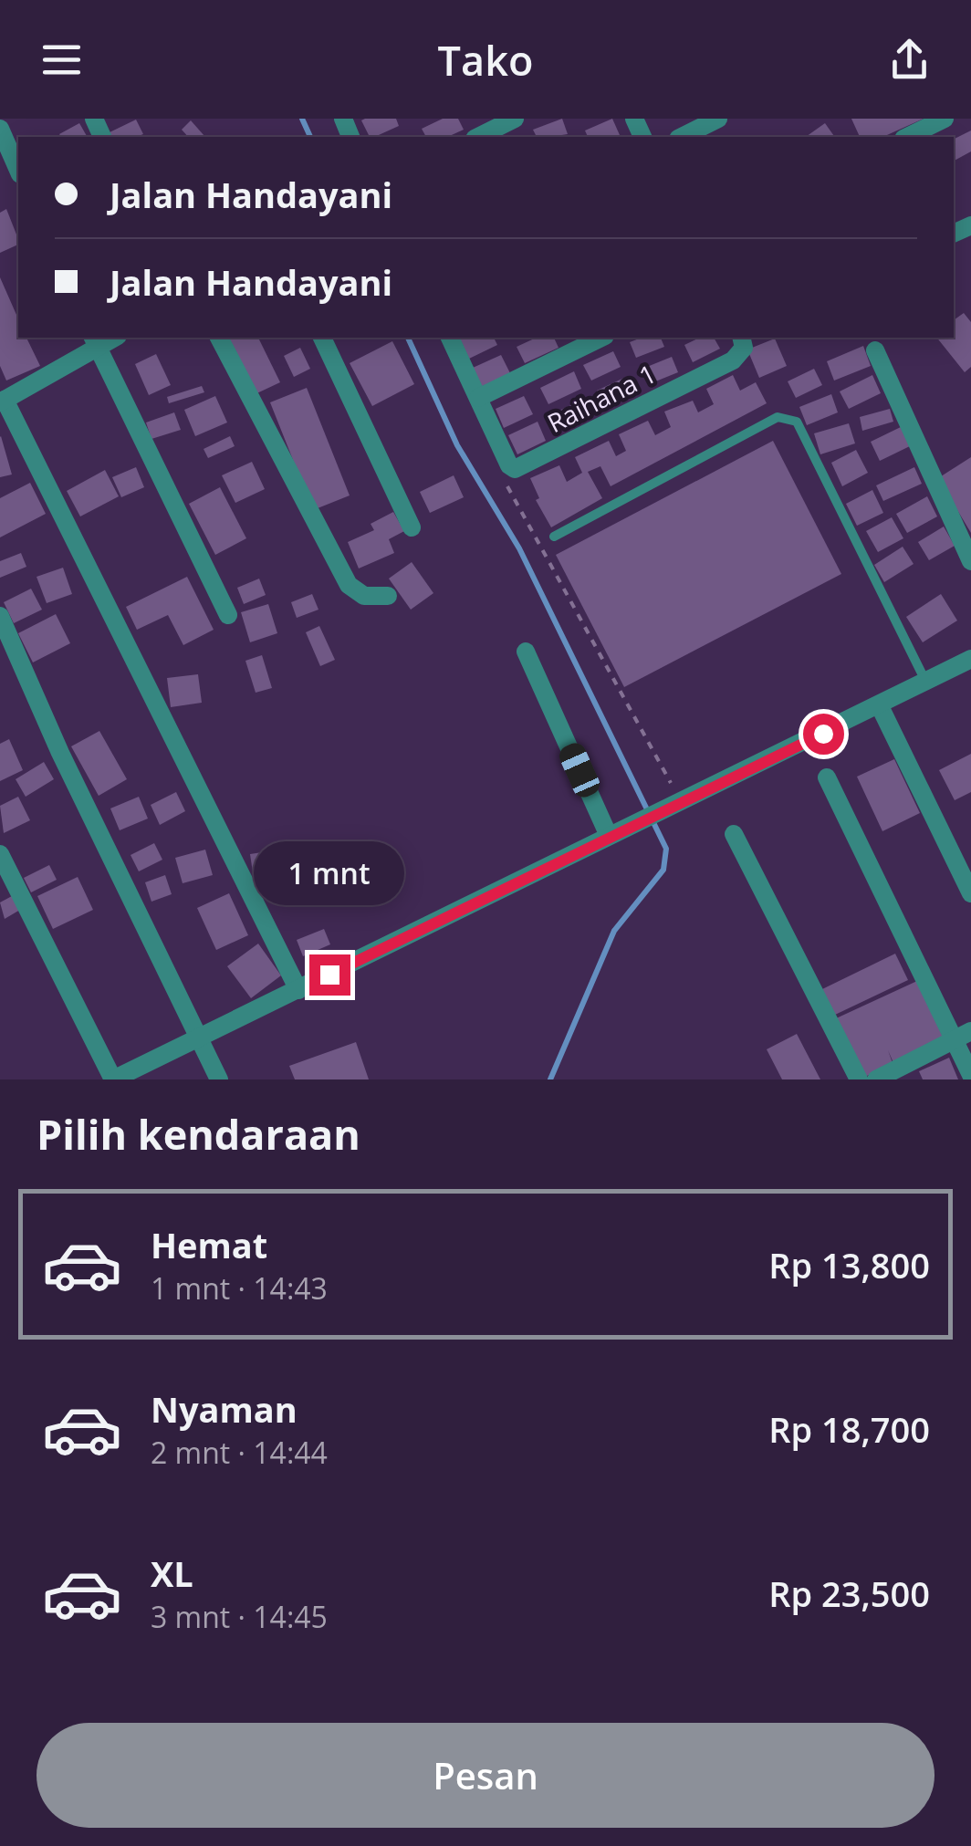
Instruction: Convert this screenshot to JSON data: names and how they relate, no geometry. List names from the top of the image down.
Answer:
{
  "streets": {
    "street": ["Raihana 1"]
  },
  "page": {
    "header": "Tako",
    "banner": ["Jalan Handayani", "Jalan Handayani"],
    "bubble": "1 mnt",
    "heading": "Pilih kendaraan",
    "list": [
      {
        "name": "Hemat",
        "note": "1 mnt · 14:43",
        "value": "Rp 13,800"
      },
      {
        "name": "Nyaman",
        "note": "2 mnt · 14:44",
        "value": "Rp 18,700"
      },
      {
        "name": "XL",
        "note": "3 mnt · 14:45",
        "value": "Rp 23,500"
      }
    ],
    "buttons": "Pesan"
  }
}
